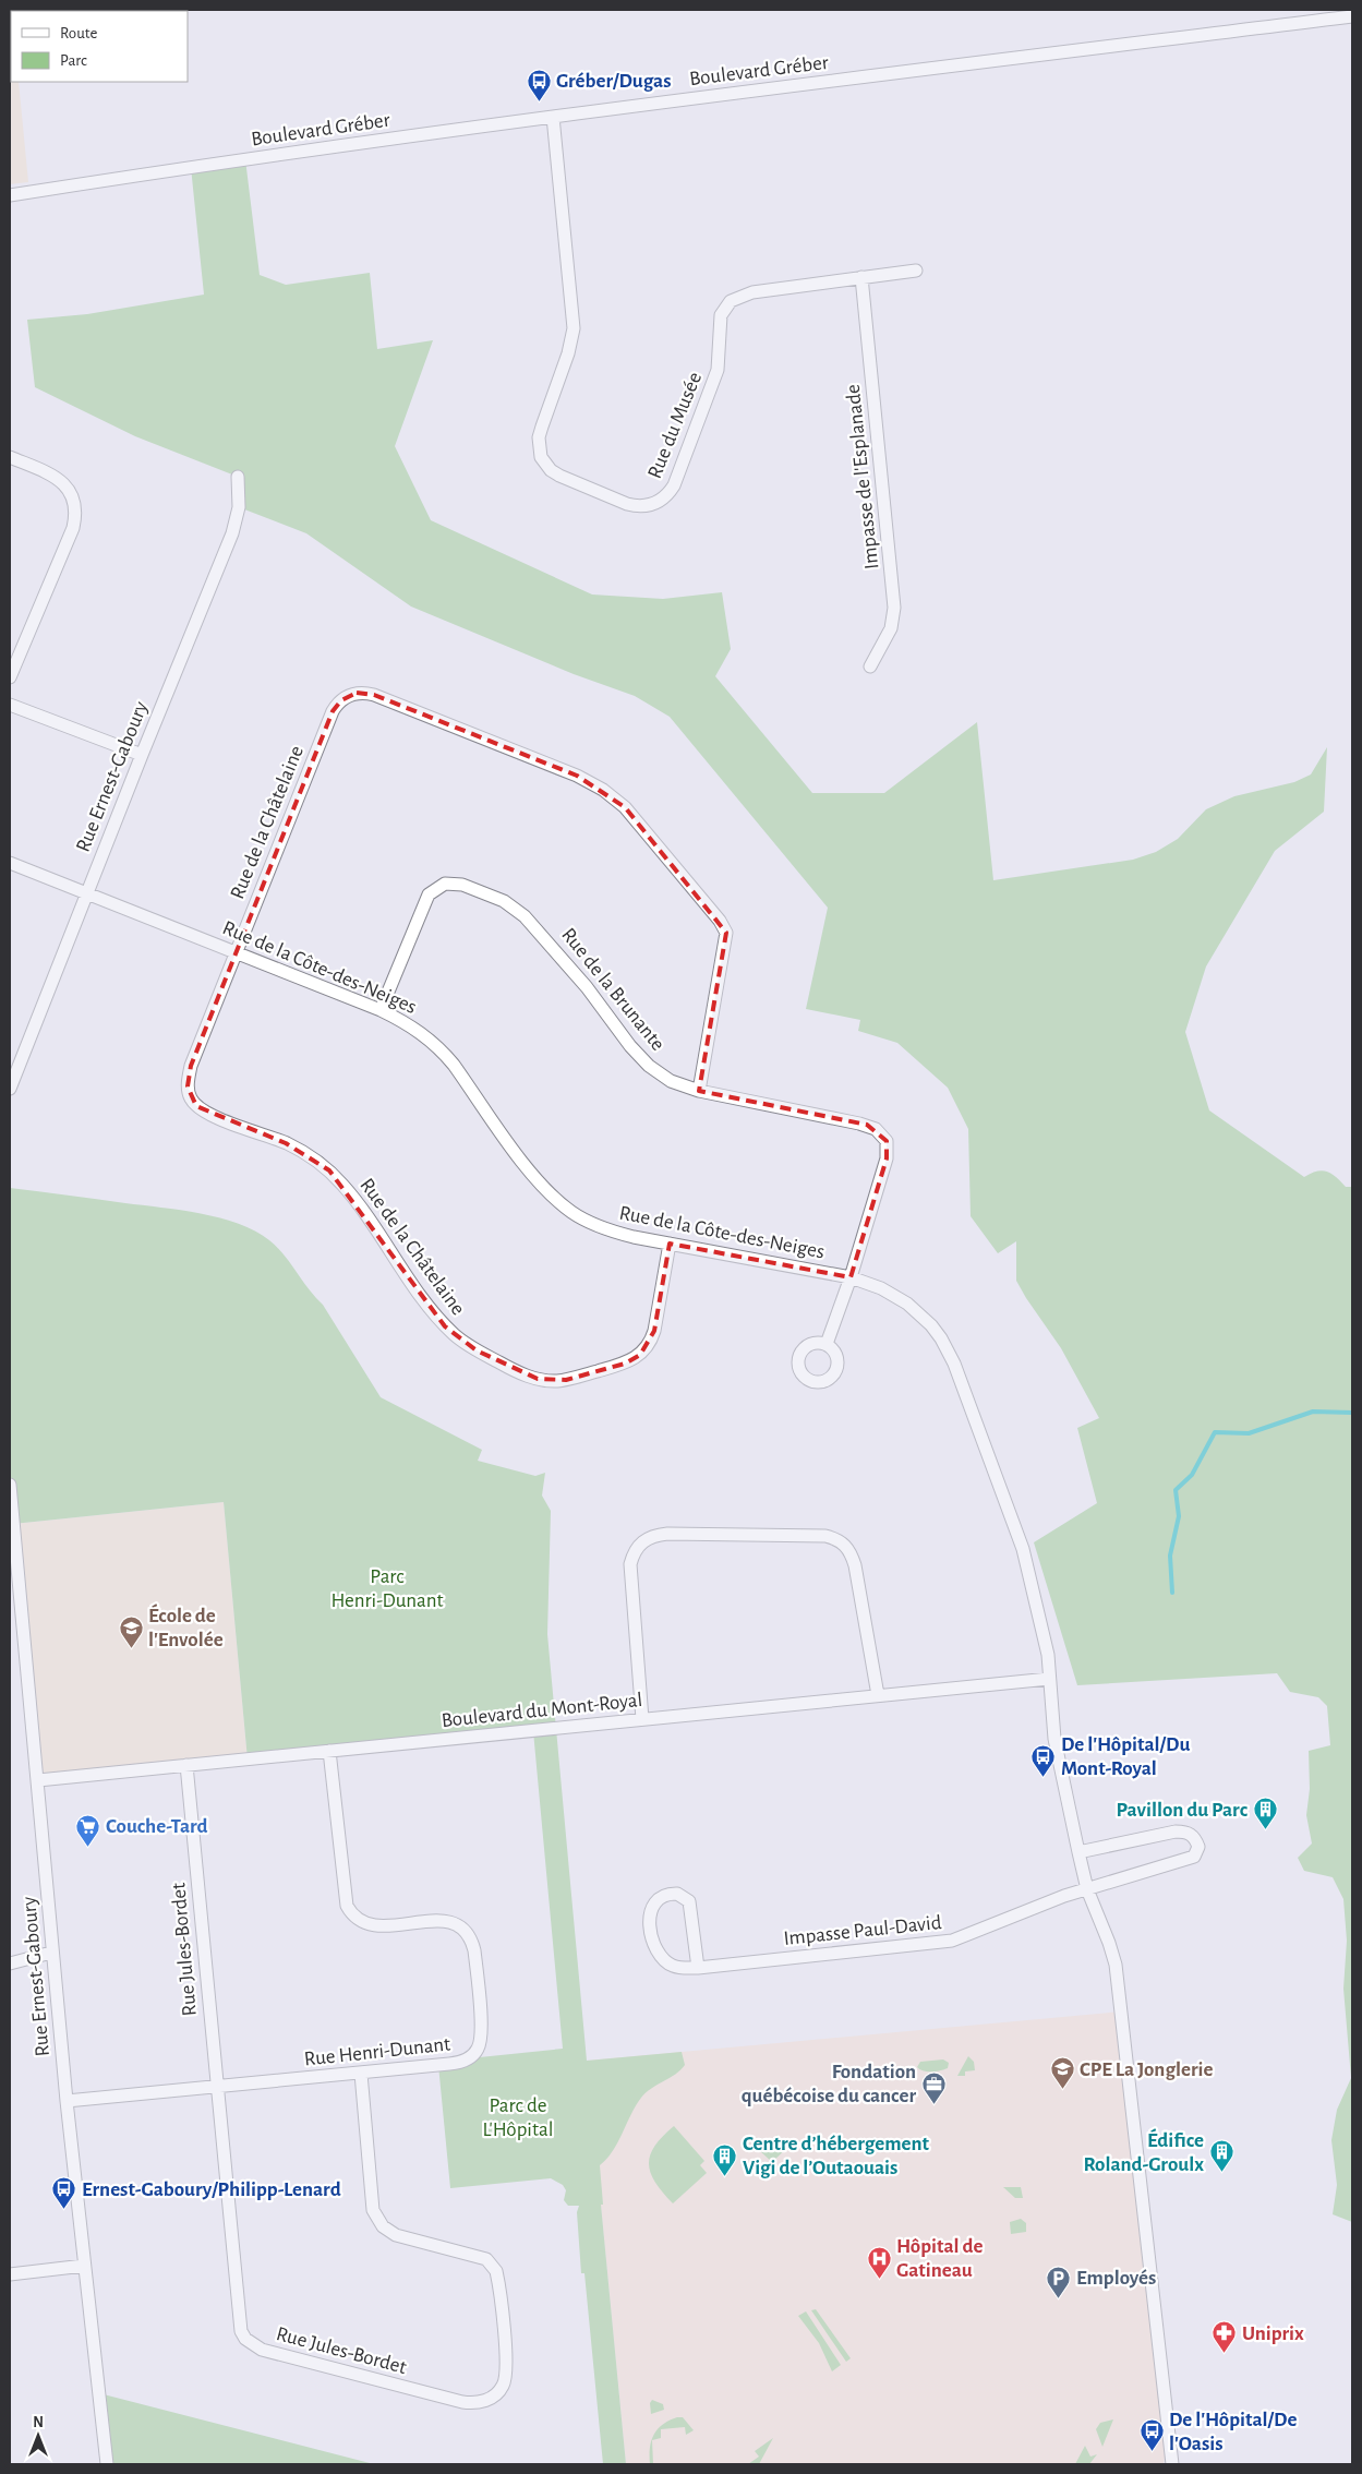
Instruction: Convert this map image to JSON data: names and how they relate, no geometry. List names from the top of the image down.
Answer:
{
  "streets": {
    "street": [
      "Boulevard Gréber",
      "Rue du Musée",
      "Impasse de l'Esplanade",
      "Rue Ernest-Gaboury",
      "Rue de la Châtelaine",
      "Rue de la Côte-des-Neiges",
      "Rue de la Brunante",
      "Boulevard du Mont-Royal",
      "Impasse Paul-David",
      "Rue Jules-Bordet",
      "Rue Henri-Dunant"
    ]
  },
  "crossings": [
    ["Boulevard Gréber", "Rue du Musée"],
    ["Rue du Musée", "Impasse de l'Esplanade"],
    ["Rue Ernest-Gaboury", "Rue de la Côte-des-Neiges"],
    ["Rue Ernest-Gaboury", "Boulevard du Mont-Royal"],
    ["Rue Ernest-Gaboury", "Rue Henri-Dunant"],
    ["Rue de la Châtelaine", "Rue de la Côte-des-Neiges"],
    ["Rue de la Châtelaine", "Rue de la Brunante"],
    ["Rue de la Côte-des-Neiges", "Rue de la Brunante"],
    ["Rue de la Côte-des-Neiges", "Boulevard du Mont-Royal"],
    ["Rue de la Côte-des-Neiges", "Impasse Paul-David"],
    ["Boulevard du Mont-Royal", "Rue Jules-Bordet"],
    ["Boulevard du Mont-Royal", "Rue Henri-Dunant"],
    ["Rue Jules-Bordet", "Rue Henri-Dunant"]
  ],
  "parks": ["Parc Henri-Dunant", "Parc de L'Hôpital"],
  "places": {
    "bus stop": [
      "Gréber/Dugas",
      "De l'Hôpital/Du Mont-Royal",
      "Ernest-Gaboury/Philipp-Lenard",
      "De l'Hôpital/De l'Oasis"
    ],
    "school or university": ["École de l'Envolée", "CPE La Jonglerie"],
    "building": ["Pavillon du Parc", "Édifice Roland-Groulx", "Centre d’hébergement Vigi de l’Outaouais"],
    "supermarket": ["Couche-Tard"],
    "office": ["Fondation québécoise du cancer"],
    "hospital": ["Hôpital de Gatineau"],
    "parking": ["Employés"],
    "pharmacy": ["Uniprix"]
  },
  "legend": ["Route", "Parc"],
  "north": "top"
}
